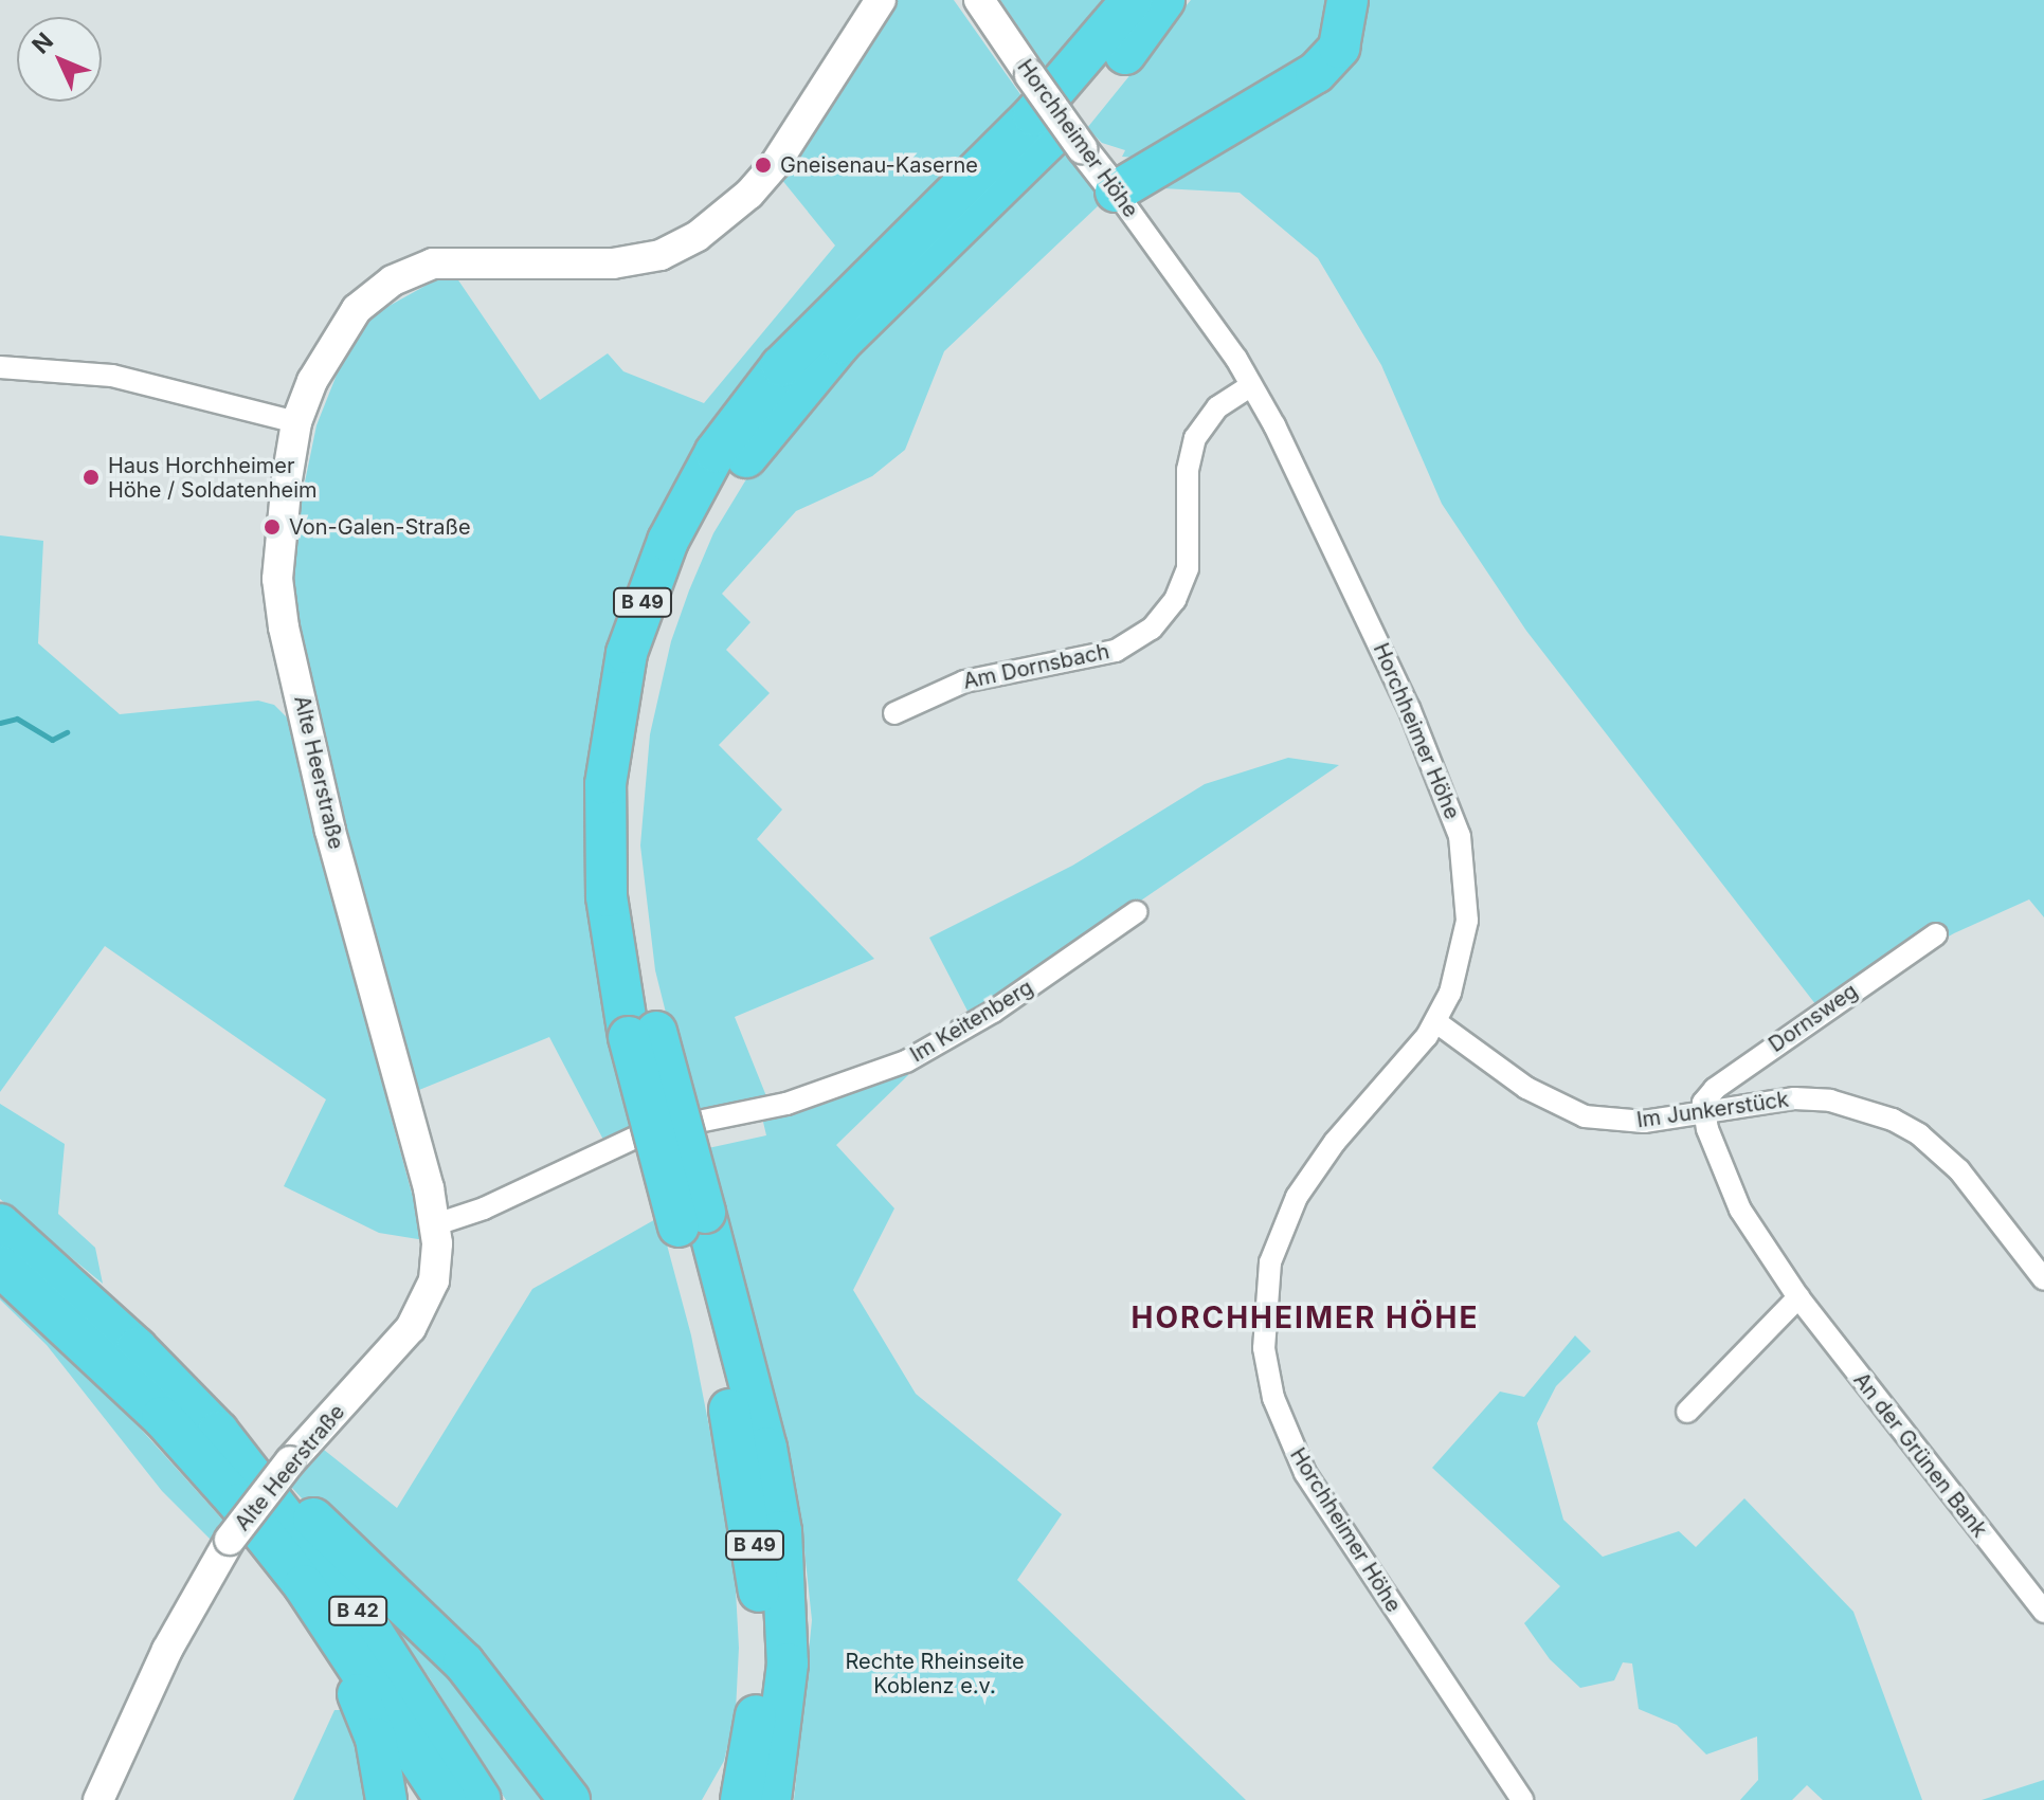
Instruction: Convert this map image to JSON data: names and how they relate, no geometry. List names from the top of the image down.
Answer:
{
  "streets": {
    "highway": ["B 49", "B 42"],
    "street": [
      "Horchheimer Höhe",
      "Am Dornsbach",
      "Alte Heerstraße",
      "Dornsweg",
      "Im Keitenberg",
      "Im Junkerstück",
      "An der Grünen Bank"
    ]
  },
  "crossings": [
    ["Horchheimer Höhe", "Am Dornsbach"],
    ["Horchheimer Höhe", "Im Junkerstück"],
    ["Dornsweg", "Im Junkerstück"],
    ["Dornsweg", "An der Grünen Bank"],
    ["Im Junkerstück", "An der Grünen Bank"]
  ],
  "districts": ["HORCHHEIMER HÖHE"],
  "parks": ["Rechte Rheinseite Koblenz e.v."],
  "places": ["Gneisenau-Kaserne", "Haus Horchheimer Höhe / Soldatenheim", "Von-Galen-Straße"],
  "north": "top left"
}
